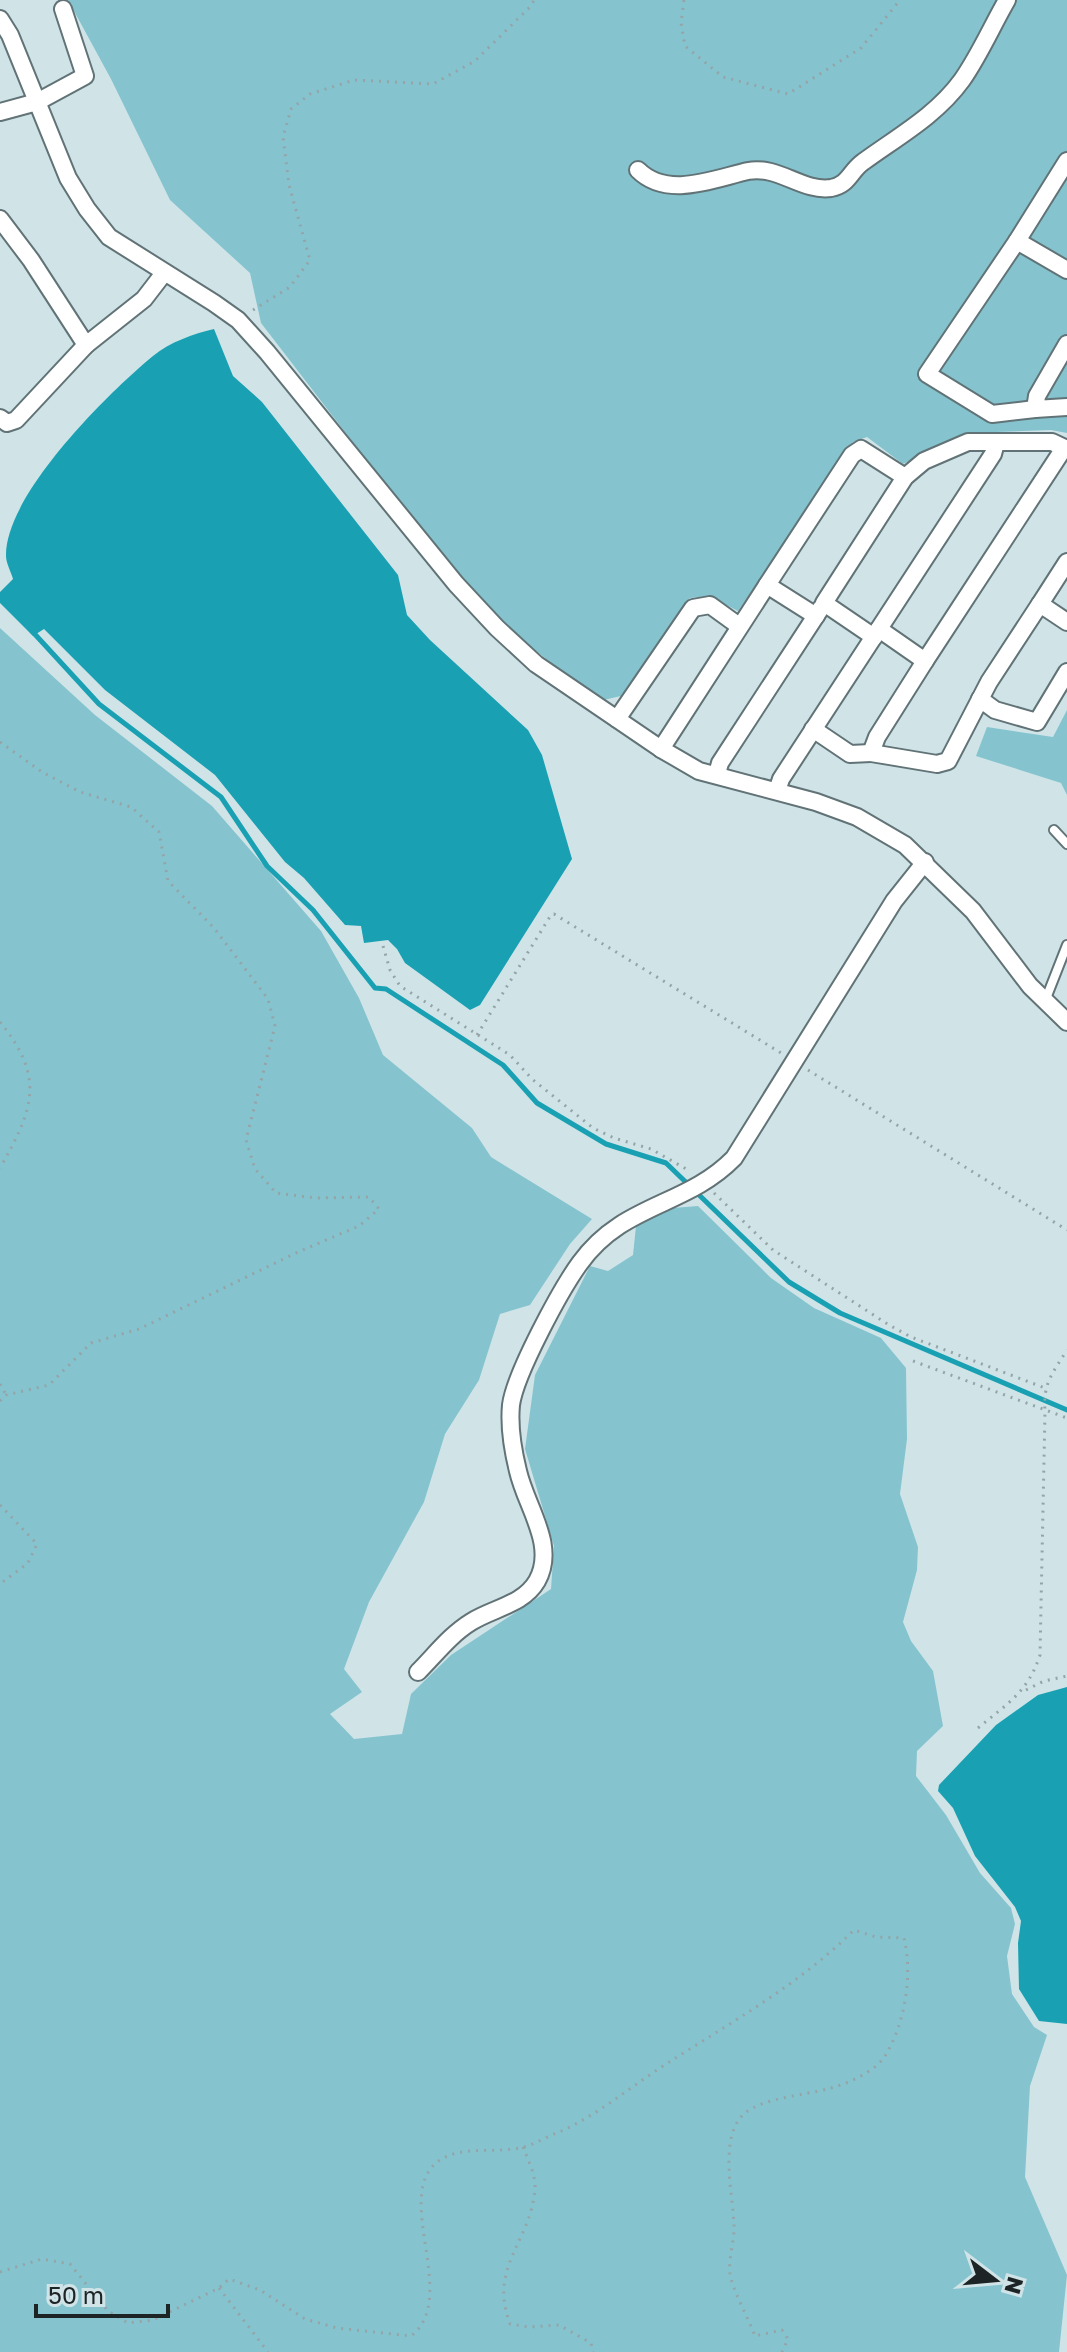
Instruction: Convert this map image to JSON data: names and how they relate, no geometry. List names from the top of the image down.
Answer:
{
  "scale_bar": "50 m",
  "north": "right"
}
